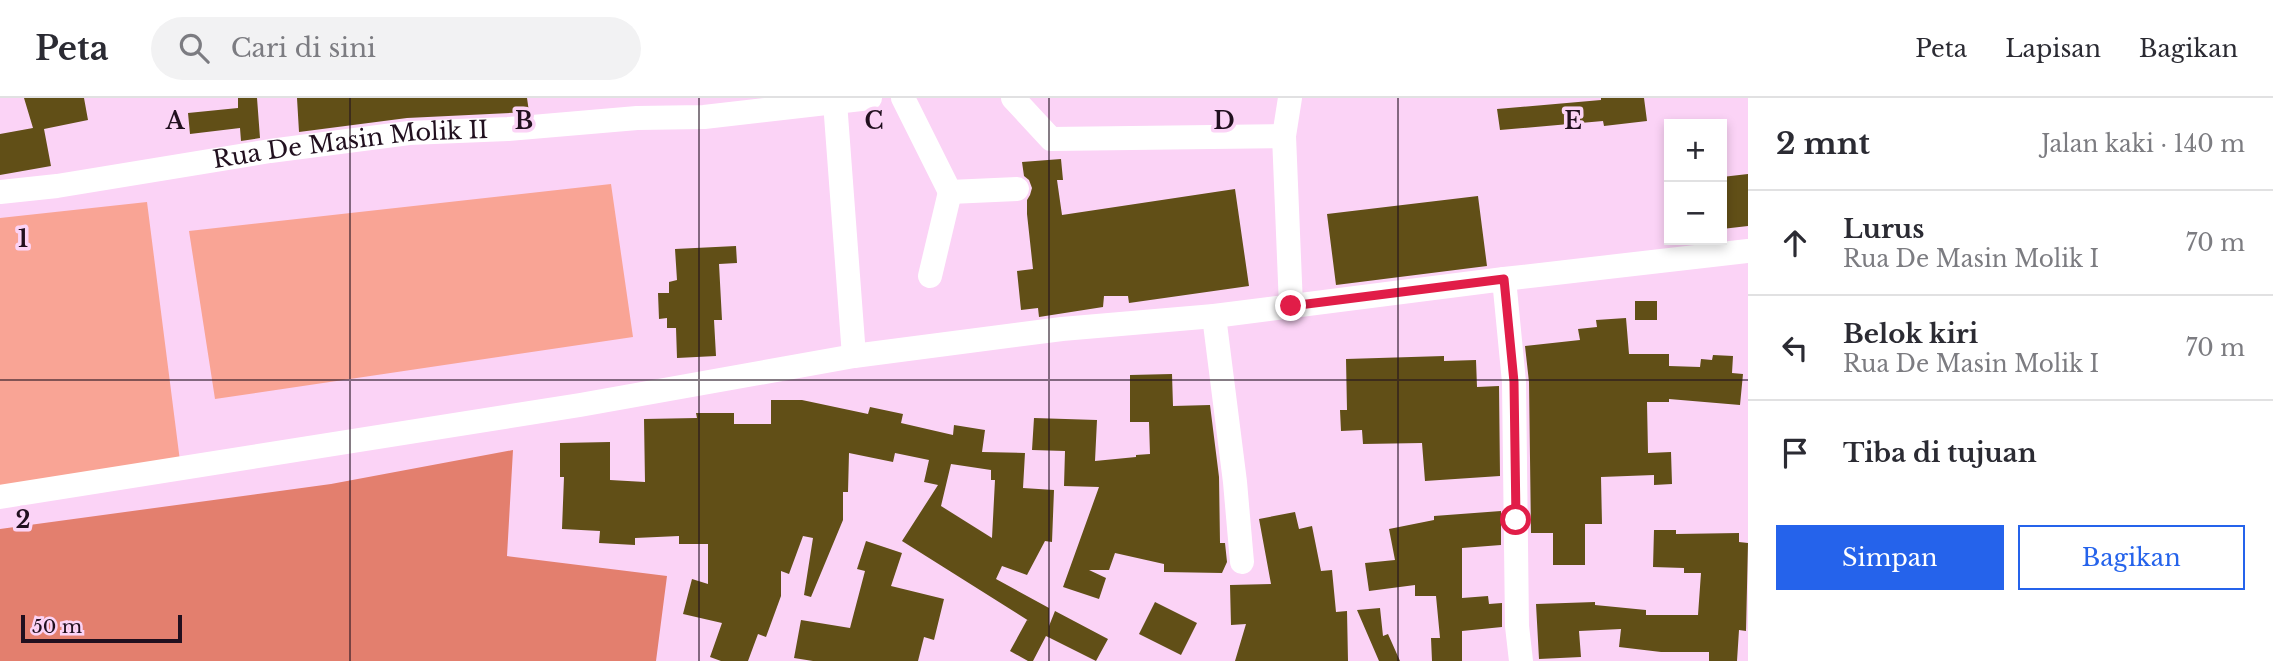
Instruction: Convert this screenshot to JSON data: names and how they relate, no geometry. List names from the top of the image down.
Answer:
{
  "streets": {
    "street": ["Rua De Masin Molik II"]
  },
  "scale_bar": "50 m",
  "page": {
    "header": "Peta",
    "search": "Cari di sini",
    "nav": ["Peta", "Lapisan", "Bagikan"],
    "heading": ["2 mnt", "Jalan kaki · 140 m"],
    "map_buttons": ["+", "−"],
    "list": [
      ["Lurus", "Rua De Masin Molik I", "70 m"],
      ["Belok kiri", "Rua De Masin Molik I", "70 m"],
      "Tiba di tujuan"
    ],
    "buttons": ["Simpan", "Bagikan"],
    "scale": "50 m"
  },
  "grid": {
    "columns": [
      "A",
      "B",
      "C",
      "D",
      "E"
    ],
    "rows": ["1", "2"]
  }
}
